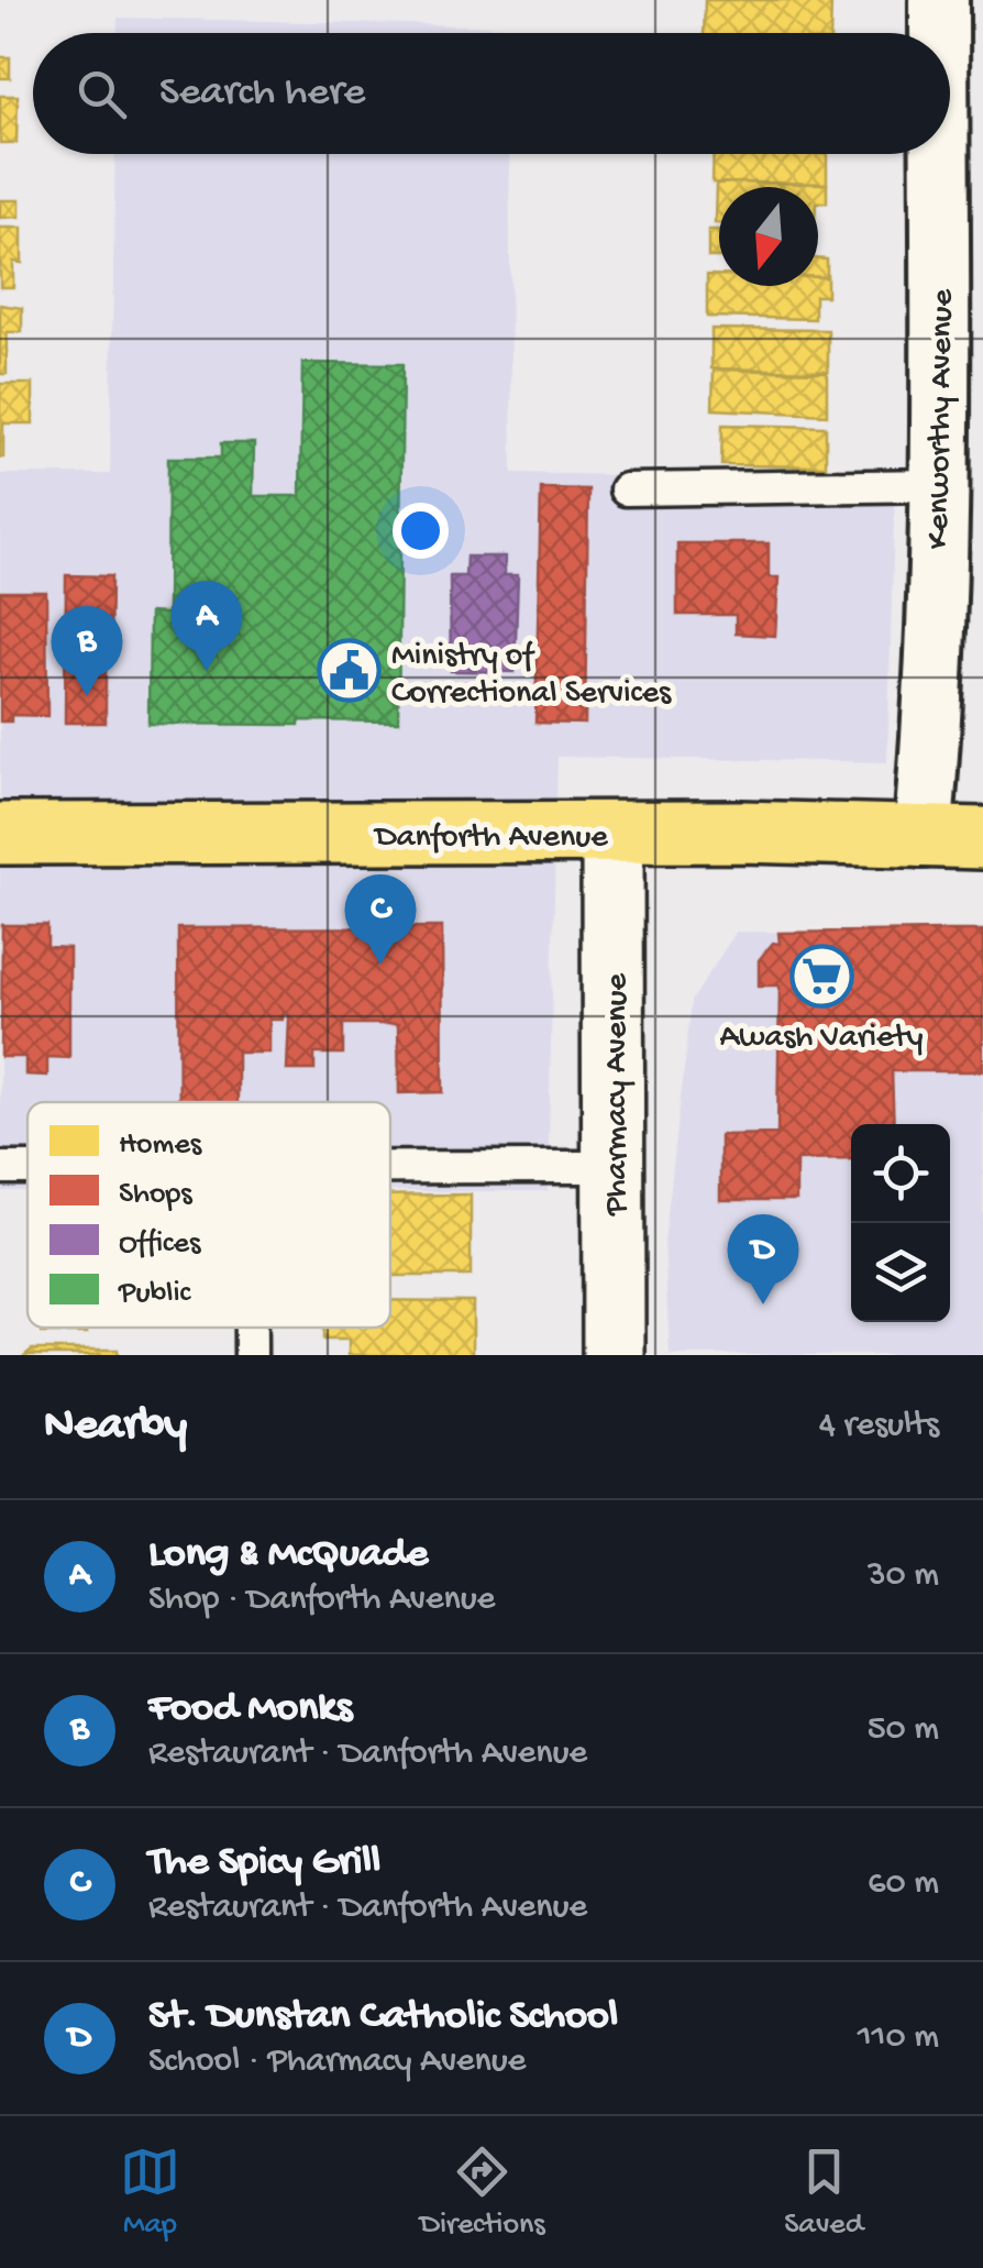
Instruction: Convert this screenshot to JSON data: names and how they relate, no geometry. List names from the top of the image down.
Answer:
{
  "streets": {
    "main road": ["Danforth Avenue"],
    "street": ["Kenworthy Avenue", "Pharmacy Avenue"]
  },
  "crossings": [
    ["Kenworthy Avenue", "Danforth Avenue"],
    ["Danforth Avenue", "Pharmacy Avenue"]
  ],
  "places": {
    "public building": ["Ministry of Correctional Services"],
    "supermarket": ["Awash Variety"]
  },
  "legend": [
    "Homes",
    "Shops",
    "Offices",
    "Public"
  ],
  "north": "bottom",
  "page": {
    "search": "Search here",
    "pins": [
      "A",
      "B",
      "C",
      "D"
    ],
    "heading": ["Nearby", "4 results"],
    "list": [
      {
        "mark": "A",
        "name": "Long & McQuade",
        "note": "Shop · Danforth Avenue",
        "value": "30 m"
      },
      {
        "mark": "B",
        "name": "Food Monks",
        "note": "Restaurant · Danforth Avenue",
        "value": "50 m"
      },
      {
        "mark": "C",
        "name": "The Spicy Grill",
        "note": "Restaurant · Danforth Avenue",
        "value": "60 m"
      },
      {
        "mark": "D",
        "name": "St. Dunstan Catholic School",
        "note": "School · Pharmacy Avenue",
        "value": "110 m"
      }
    ],
    "nav": ["Map", "Directions", "Saved"]
  }
}
